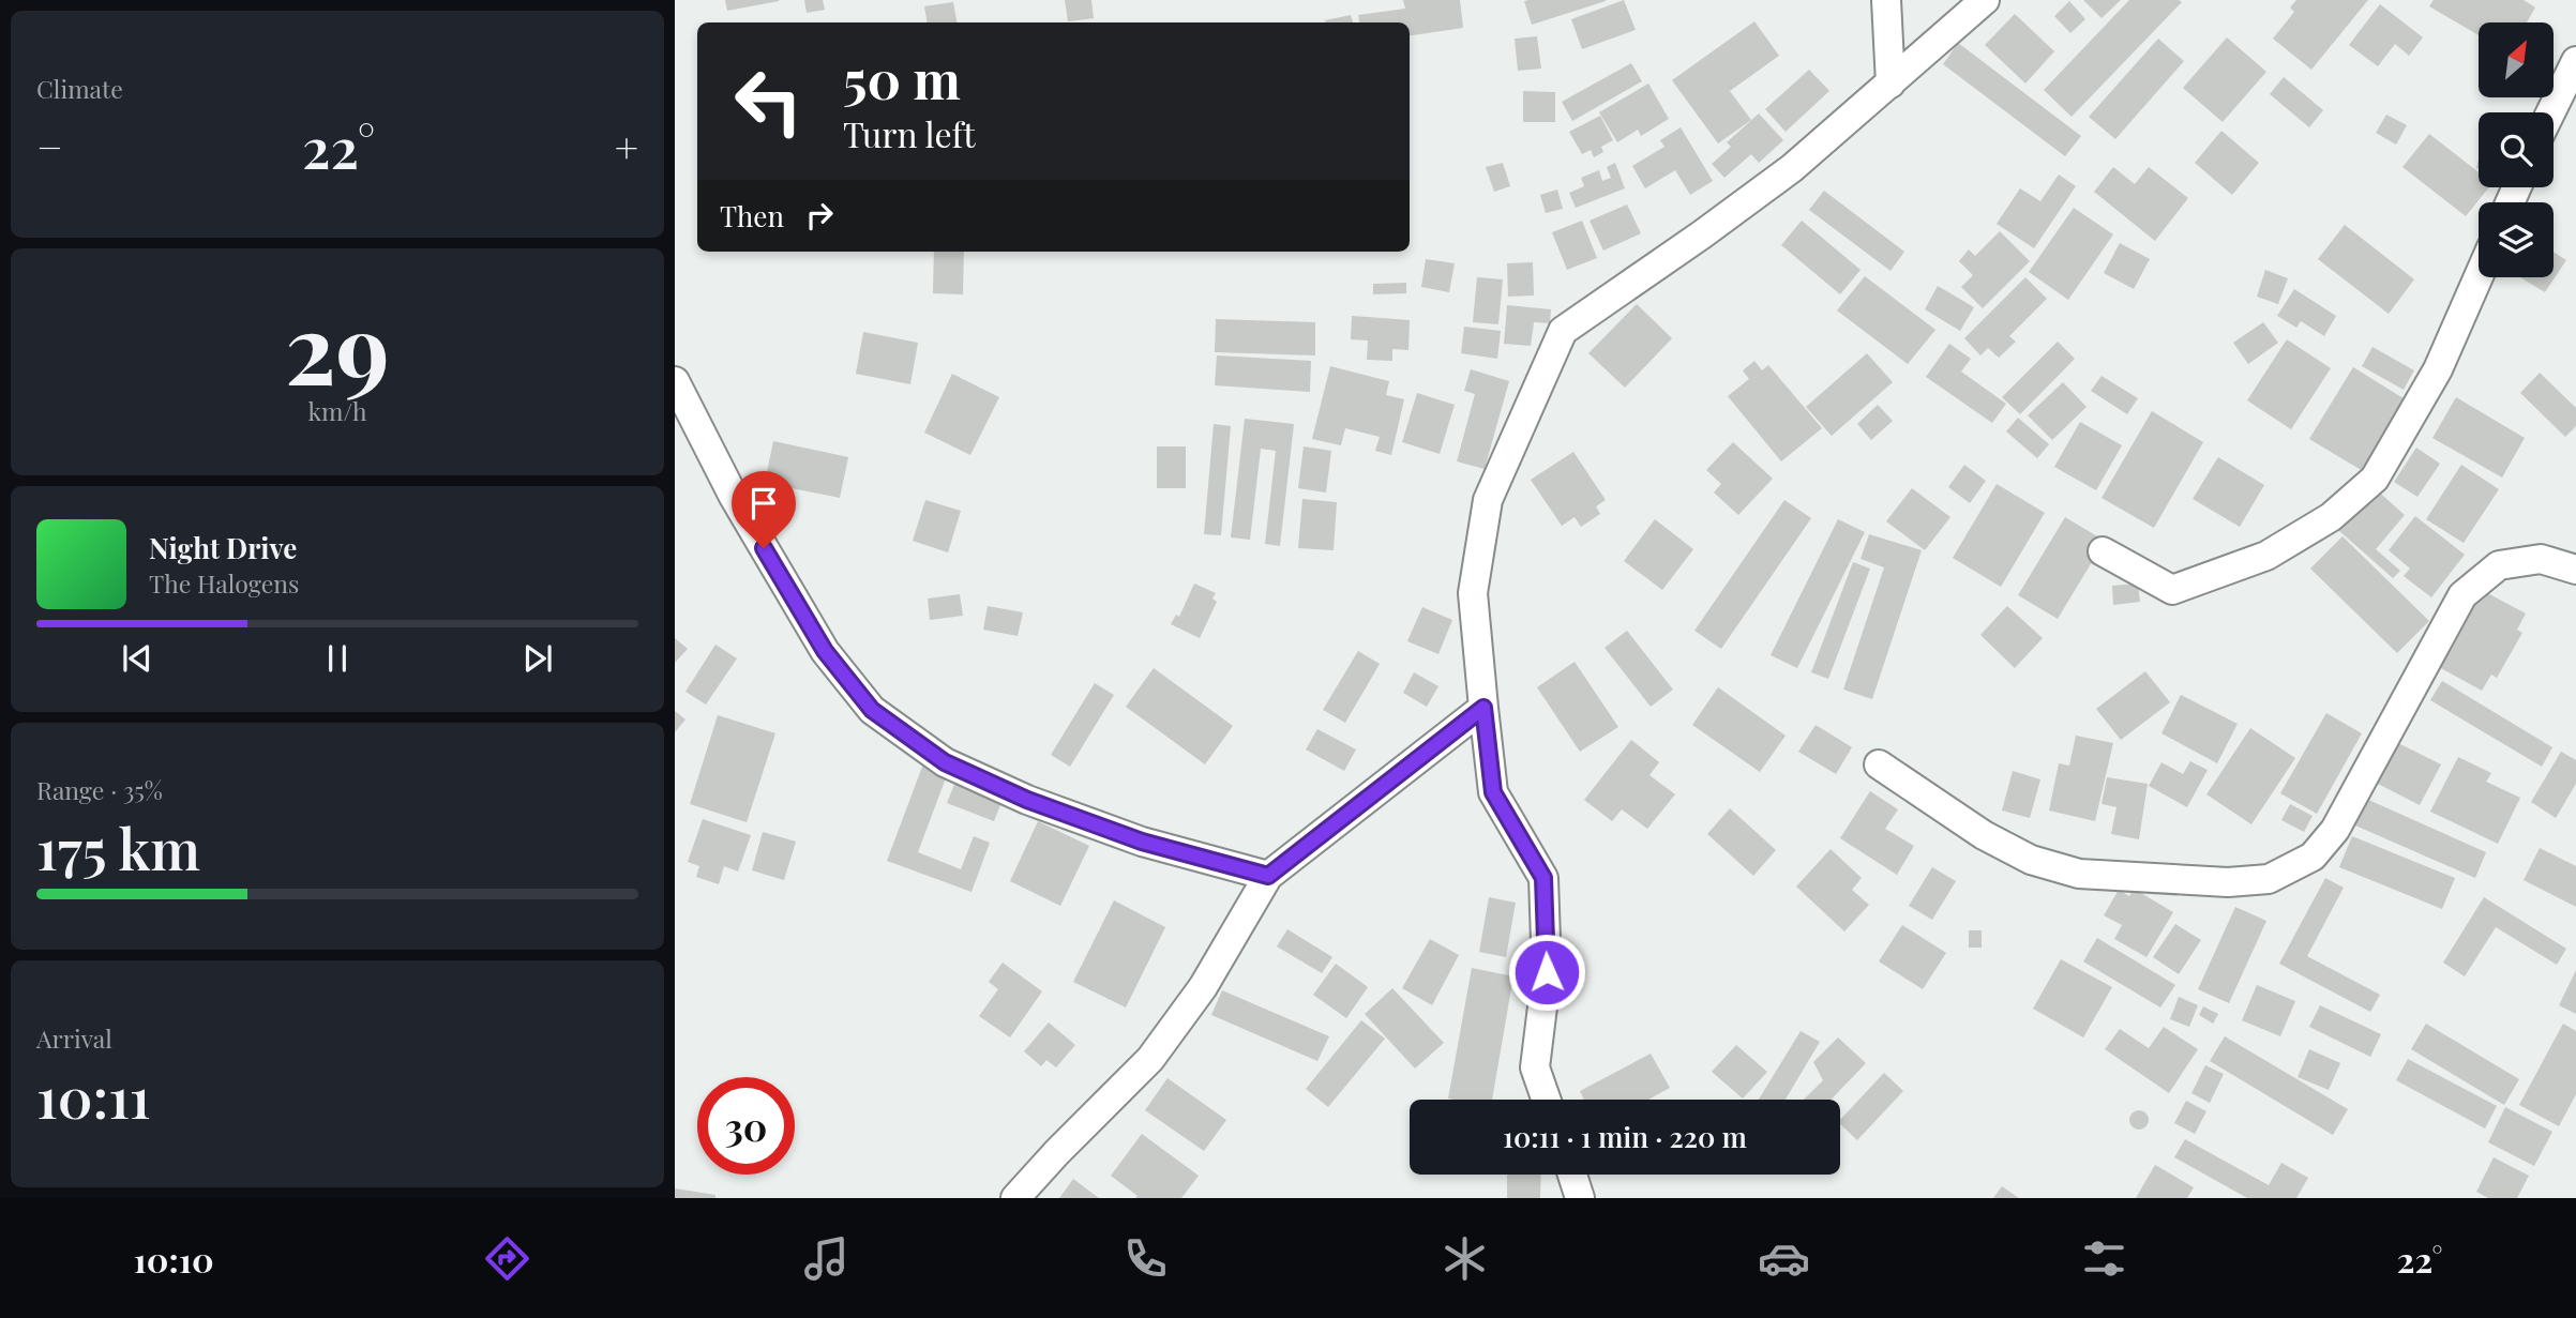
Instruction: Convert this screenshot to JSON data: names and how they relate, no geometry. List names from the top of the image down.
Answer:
{
  "north": "top right",
  "page": {
    "tile": [
      "Climate",
      ["29", "km/h"],
      ["Range · 35%", "175 km"],
      ["Arrival", "10:11"]
    ],
    "turn": ["50 m", "Turn left"],
    "heat": ["−", "22°", "+"],
    "then": "Then",
    "song": ["Night Drive", "The Halogens"],
    "limit": "30",
    "trip": "10:11 · 1 min · 220 m",
    "tabs": ["10:10", "22°"]
  }
}
